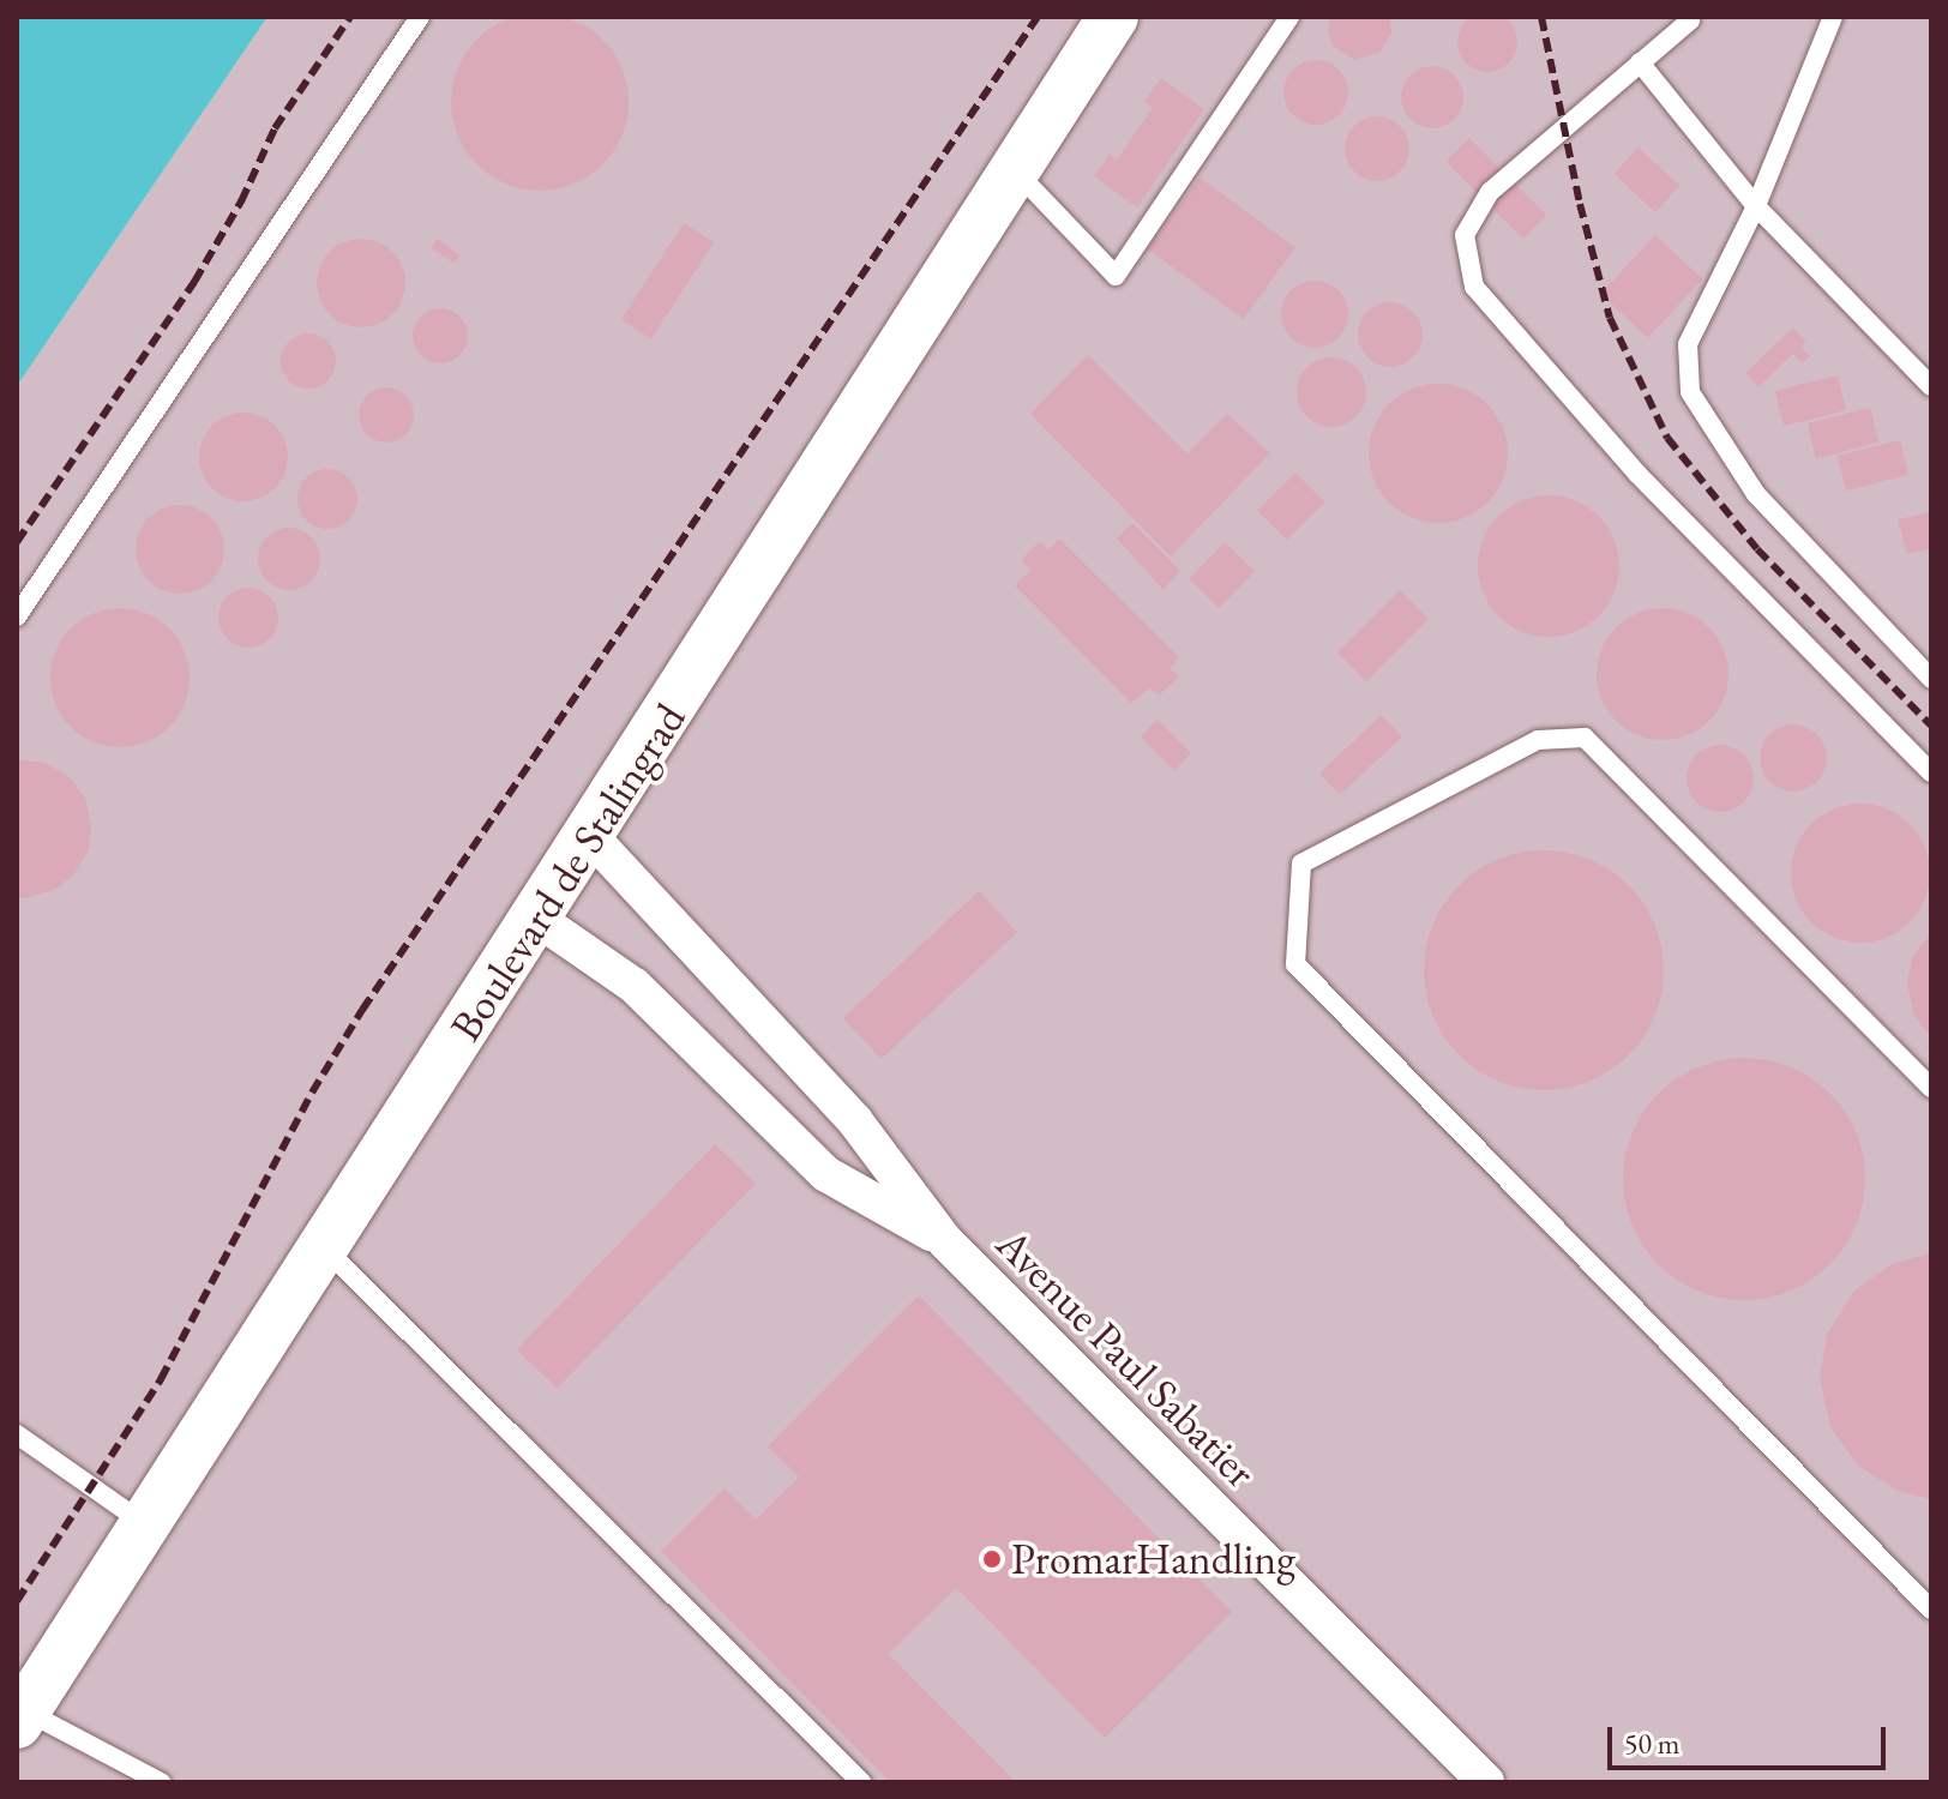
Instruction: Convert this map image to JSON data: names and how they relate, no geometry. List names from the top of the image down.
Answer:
{
  "streets": {
    "street": ["Boulevard de Stalingrad", "Avenue Paul Sabatier"]
  },
  "crossings": [
    ["Boulevard de Stalingrad", "Avenue Paul Sabatier"]
  ],
  "places": ["PromarHandling"],
  "scale_bar": "50 m"
}
